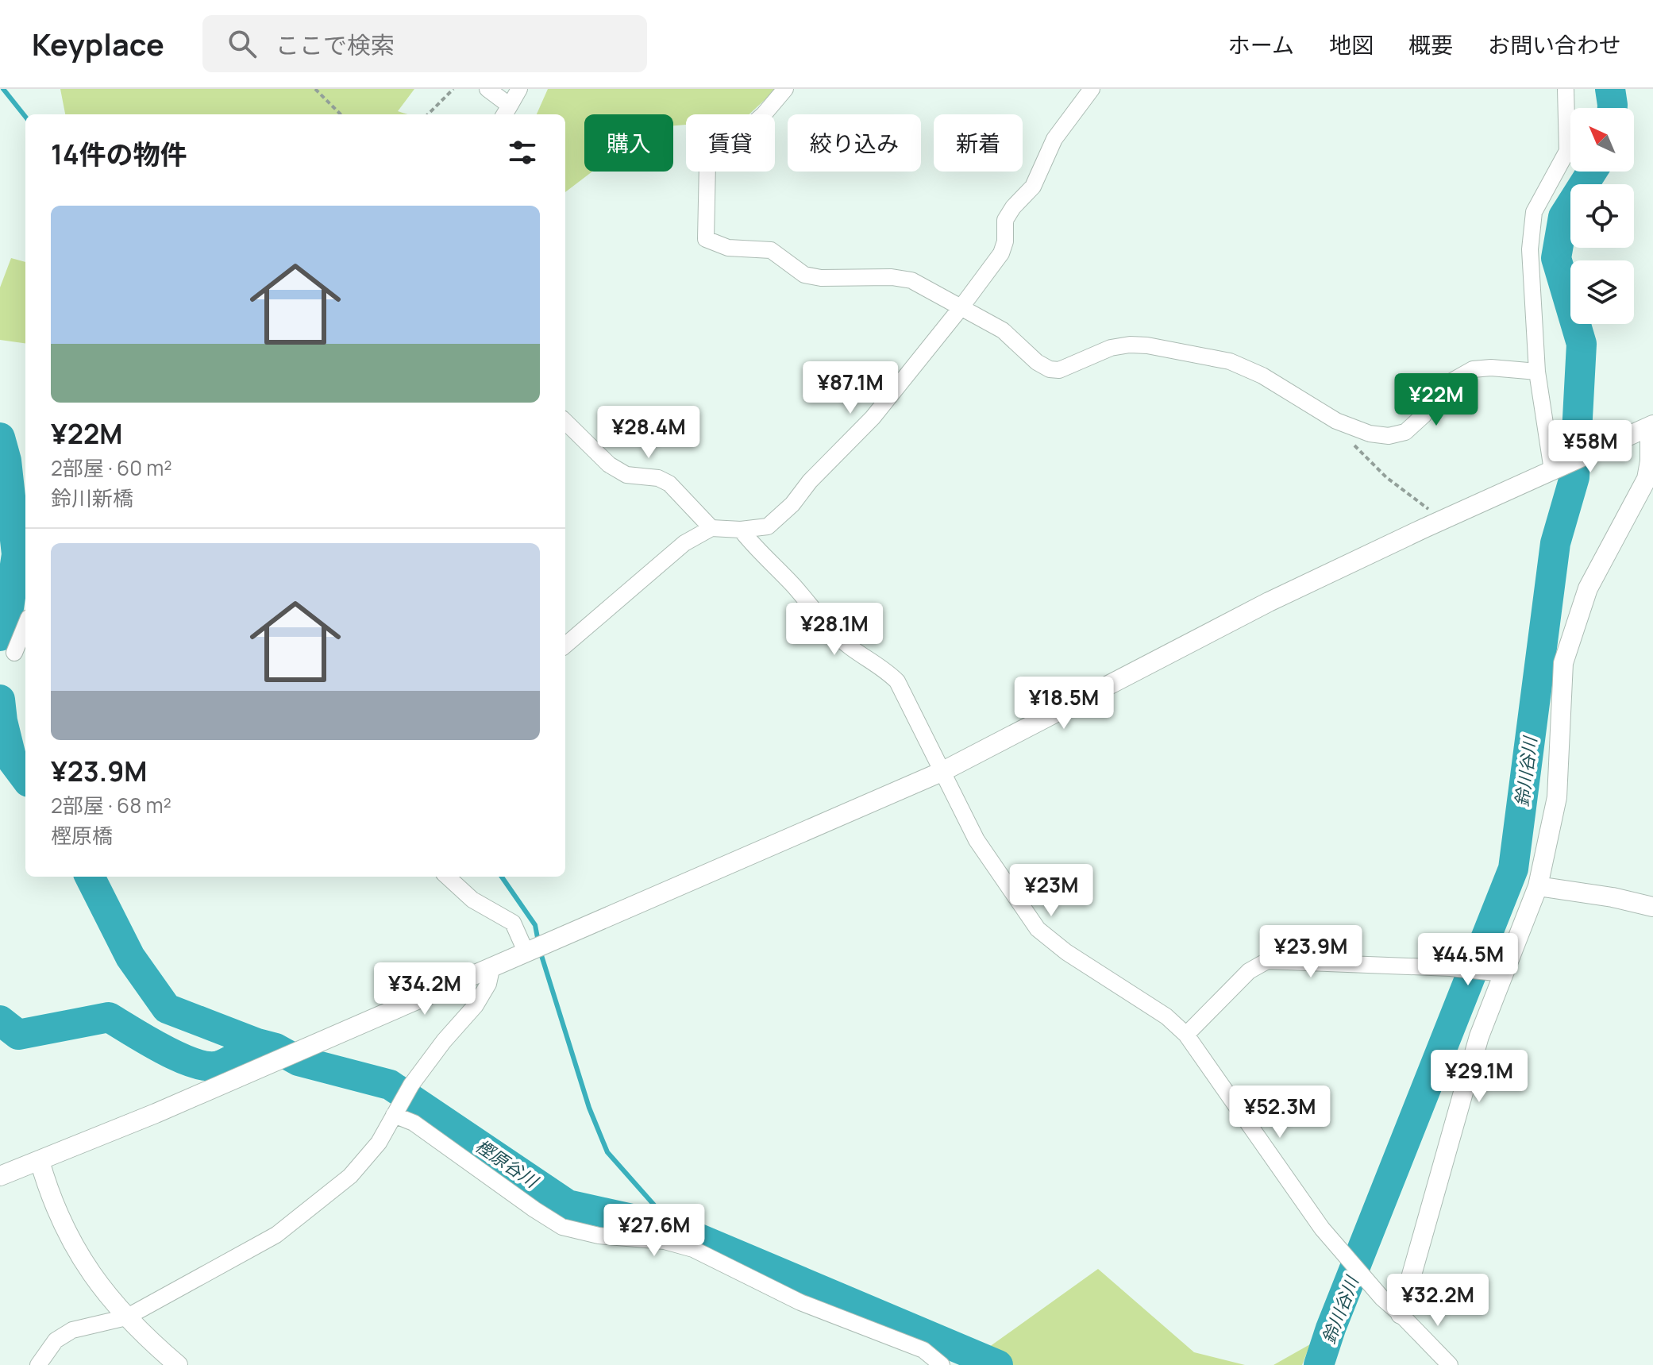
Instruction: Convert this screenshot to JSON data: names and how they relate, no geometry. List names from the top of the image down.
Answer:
{
  "water": ["鈴川谷川", "樫原谷川"],
  "north": "top left",
  "page": {
    "header": "Keyplace",
    "search": "ここで検索",
    "nav": [
      "ホーム",
      "地図",
      "概要",
      "お問い合わせ"
    ],
    "chip": [
      "購入",
      "賃貸",
      "絞り込み",
      "新着"
    ],
    "heading": "14件の物件",
    "list": [
      {
        "name": "¥22M",
        "note": "2部屋 · 60 m² · 鈴川新橋"
      },
      {
        "name": "¥23.9M",
        "note": "2部屋 · 68 m² · 樫原橋"
      }
    ],
    "price": [
      "¥87.1M",
      "¥22M",
      "¥28.4M",
      "¥58M",
      "¥28.1M",
      "¥18.5M",
      "¥23M",
      "¥23.9M",
      "¥44.5M",
      "¥34.2M",
      "¥29.1M",
      "¥52.3M",
      "¥27.6M",
      "¥32.2M"
    ]
  }
}
